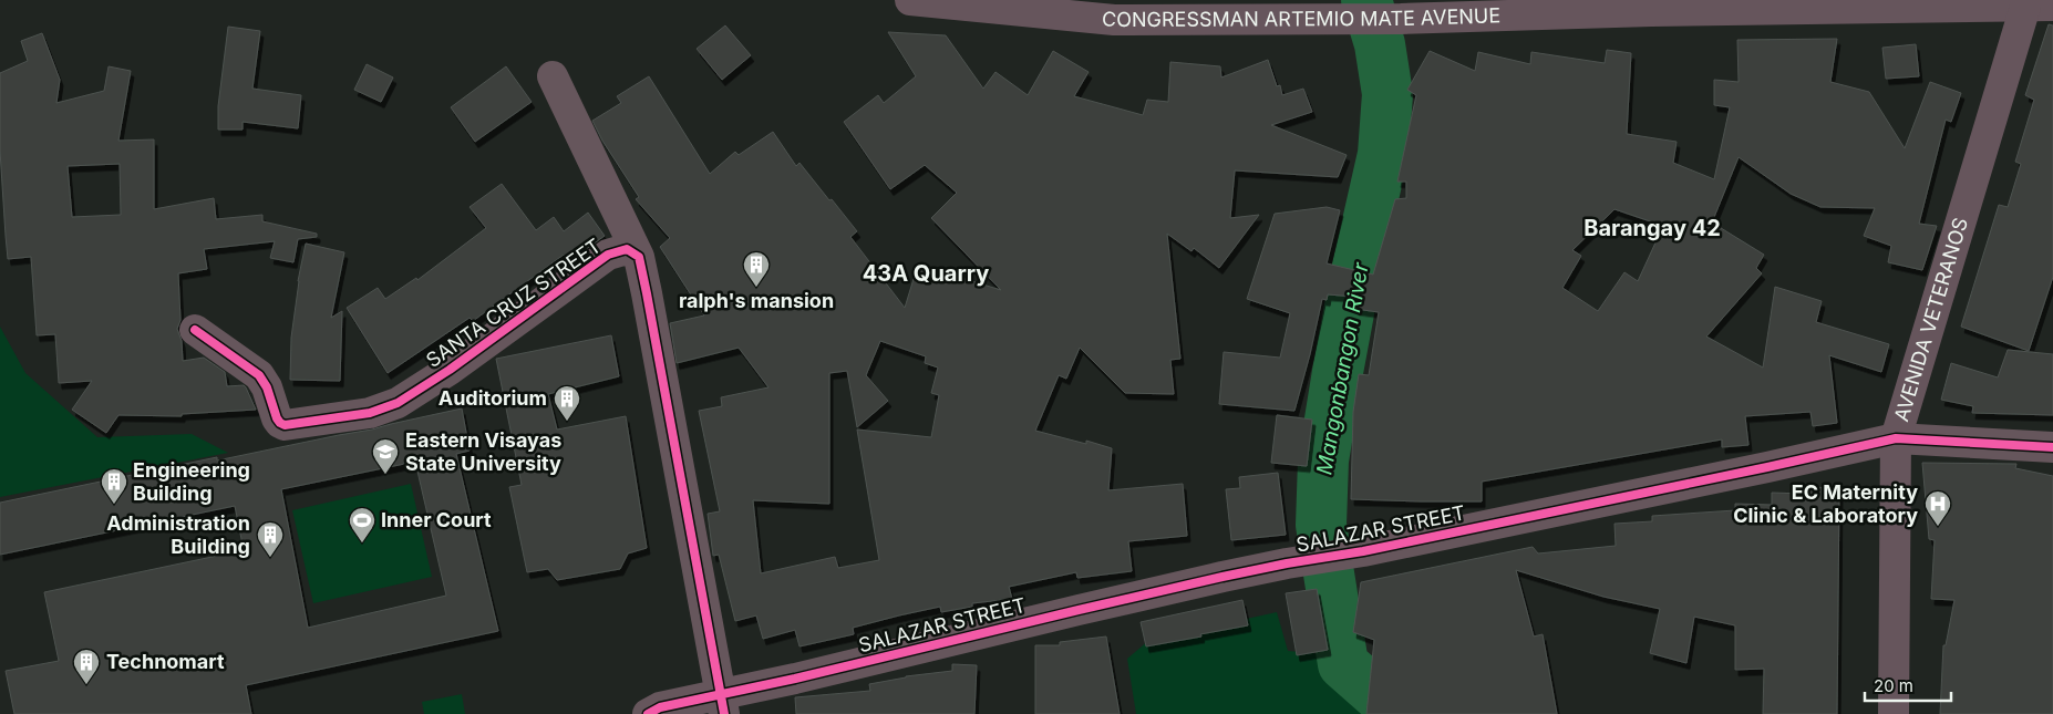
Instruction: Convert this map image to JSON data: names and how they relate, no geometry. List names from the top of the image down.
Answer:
{
  "streets": {
    "main road": ["CONGRESSMAN ARTEMIO MATE AVENUE", "AVENIDA VETERANOS"],
    "street": ["SANTA CRUZ STREET", "SALAZAR STREET"]
  },
  "crossings": [
    ["CONGRESSMAN ARTEMIO MATE AVENUE", "AVENIDA VETERANOS"],
    ["AVENIDA VETERANOS", "SALAZAR STREET"]
  ],
  "districts": ["Barangay 42", "43A Quarry"],
  "water": ["Mangonbangon River"],
  "places": {
    "building": [
      "ralph's mansion",
      "Auditorium",
      "Engineering Building",
      "Administration Building",
      "Technomart"
    ],
    "school or university": ["Eastern Visayas State University"],
    "hospital": ["EC Maternity Clinic & Laboratory"],
    "sports": ["Inner Court"]
  },
  "scale_bar": "20 m"
}
